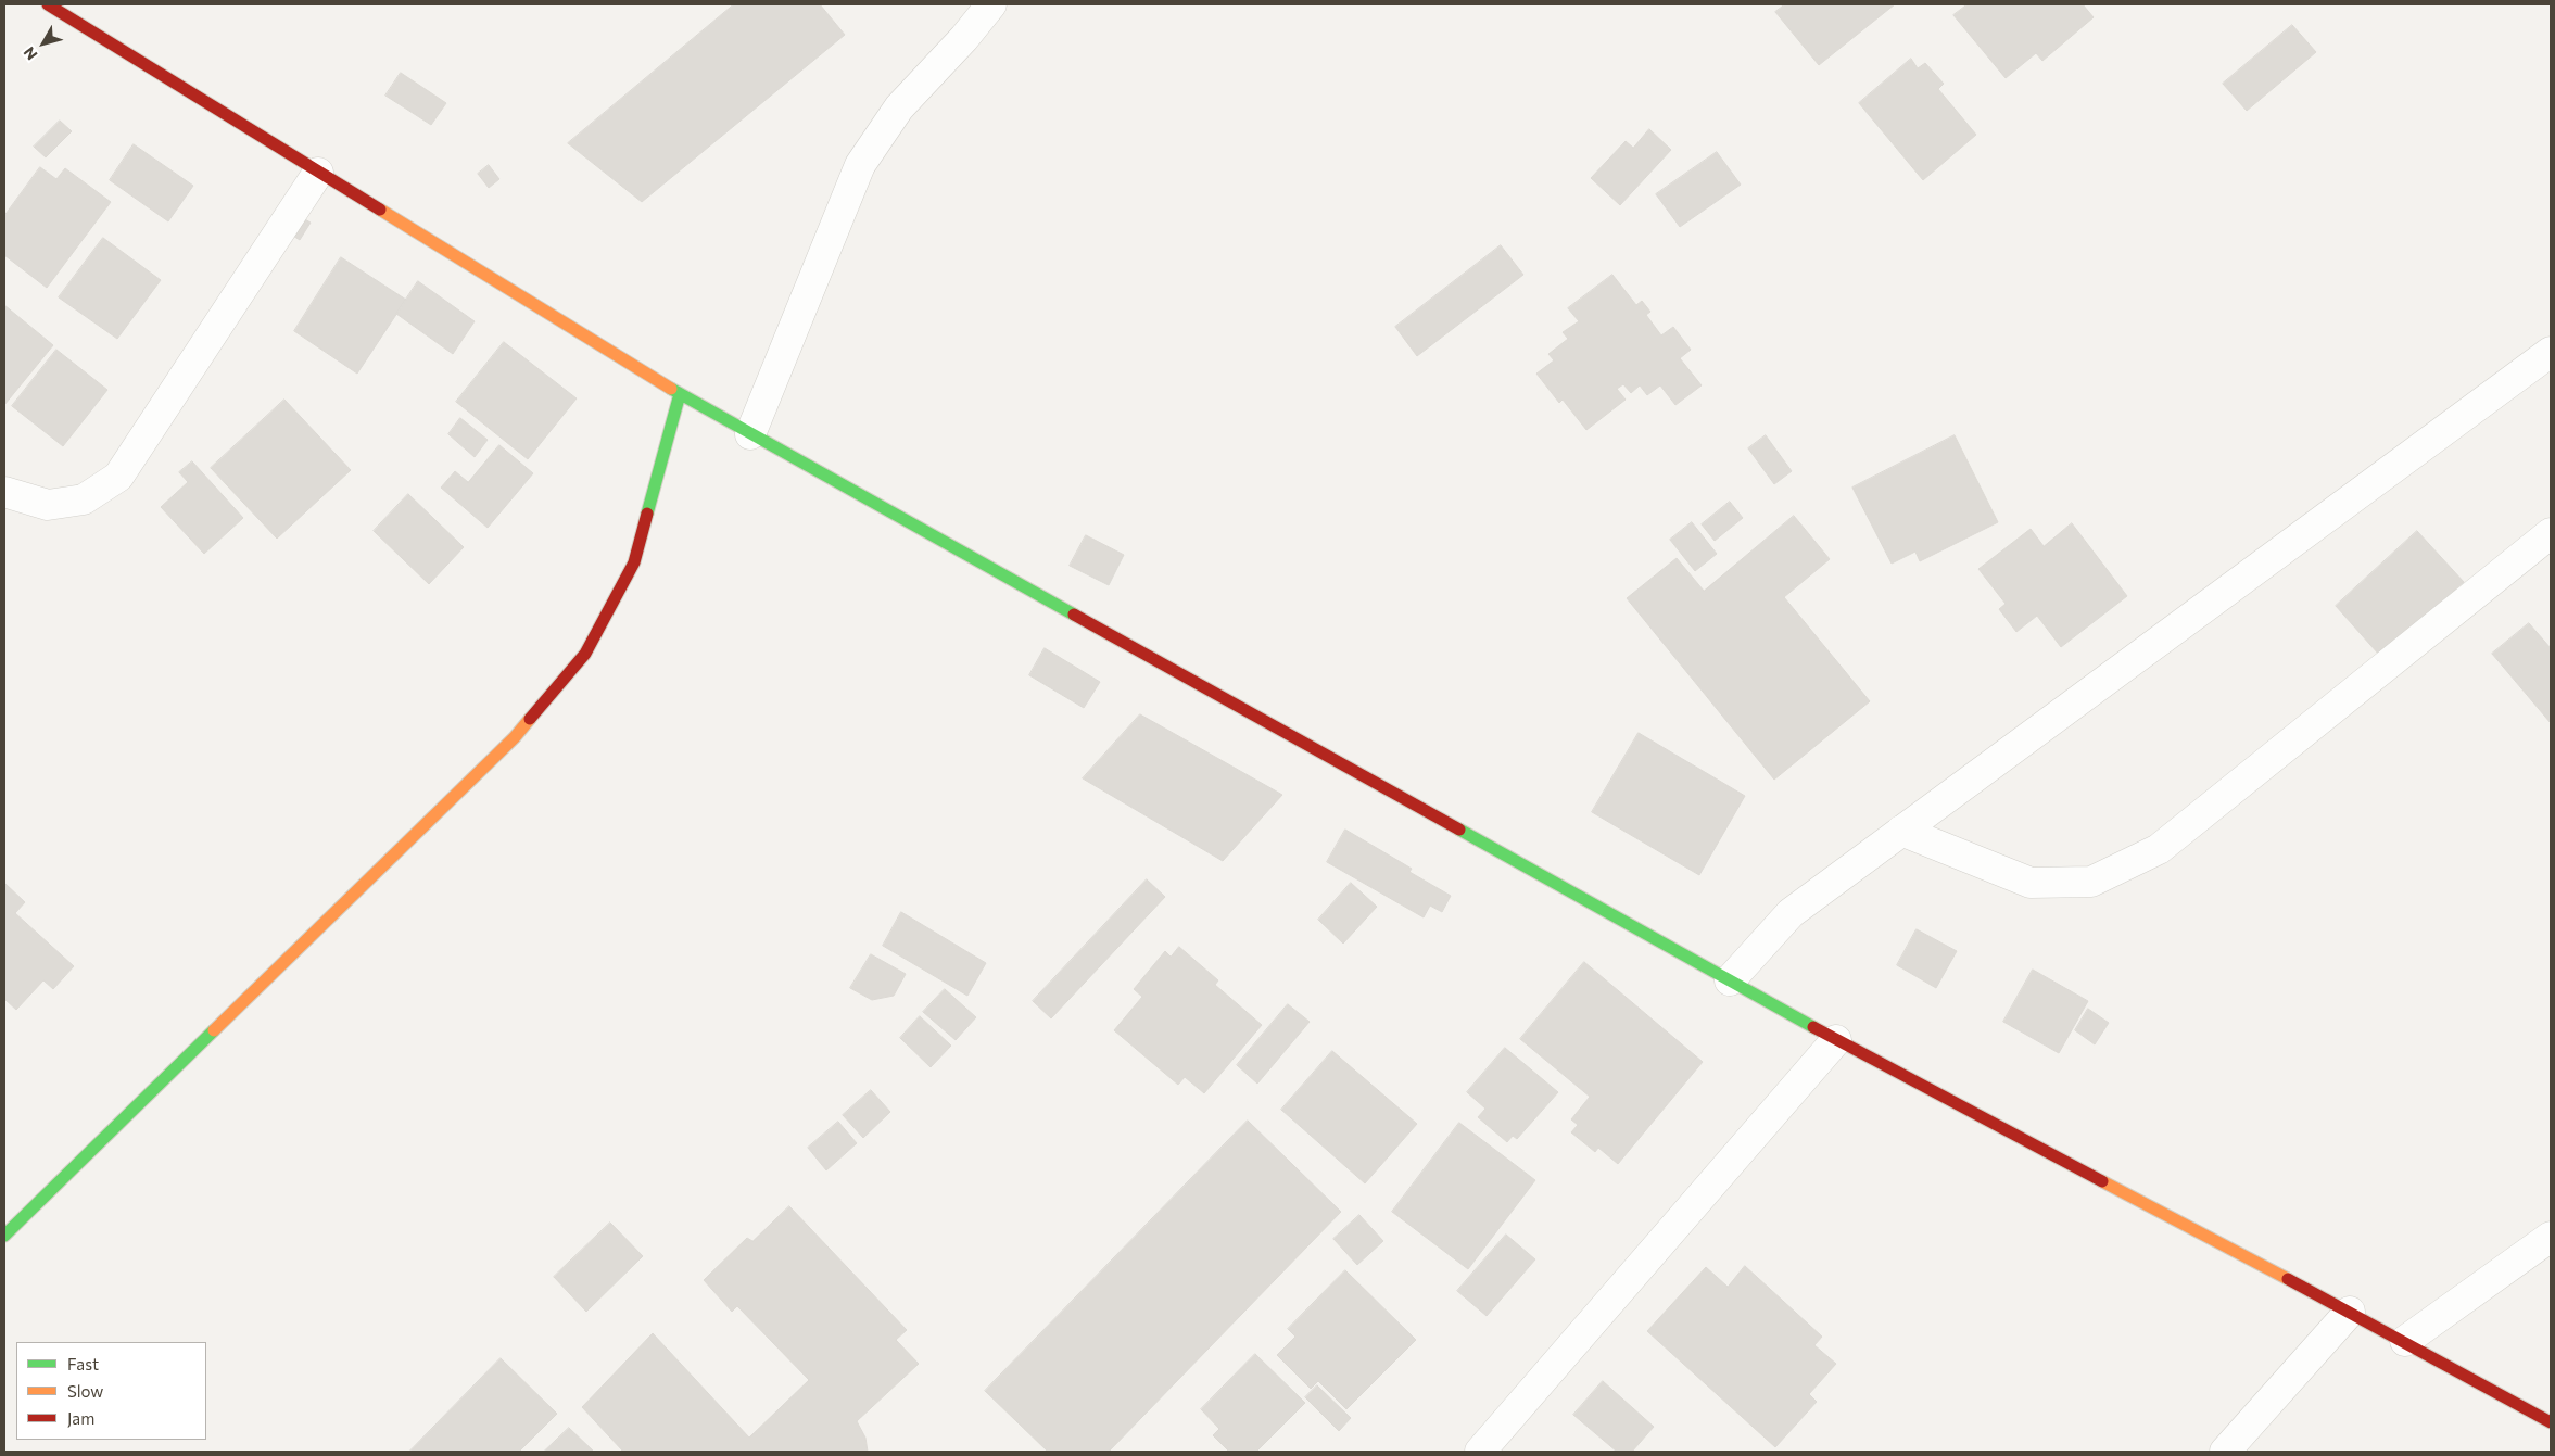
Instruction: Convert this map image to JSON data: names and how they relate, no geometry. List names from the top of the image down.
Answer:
{
  "legend": ["Fast", "Slow", "Jam"],
  "north": "bottom left"
}
